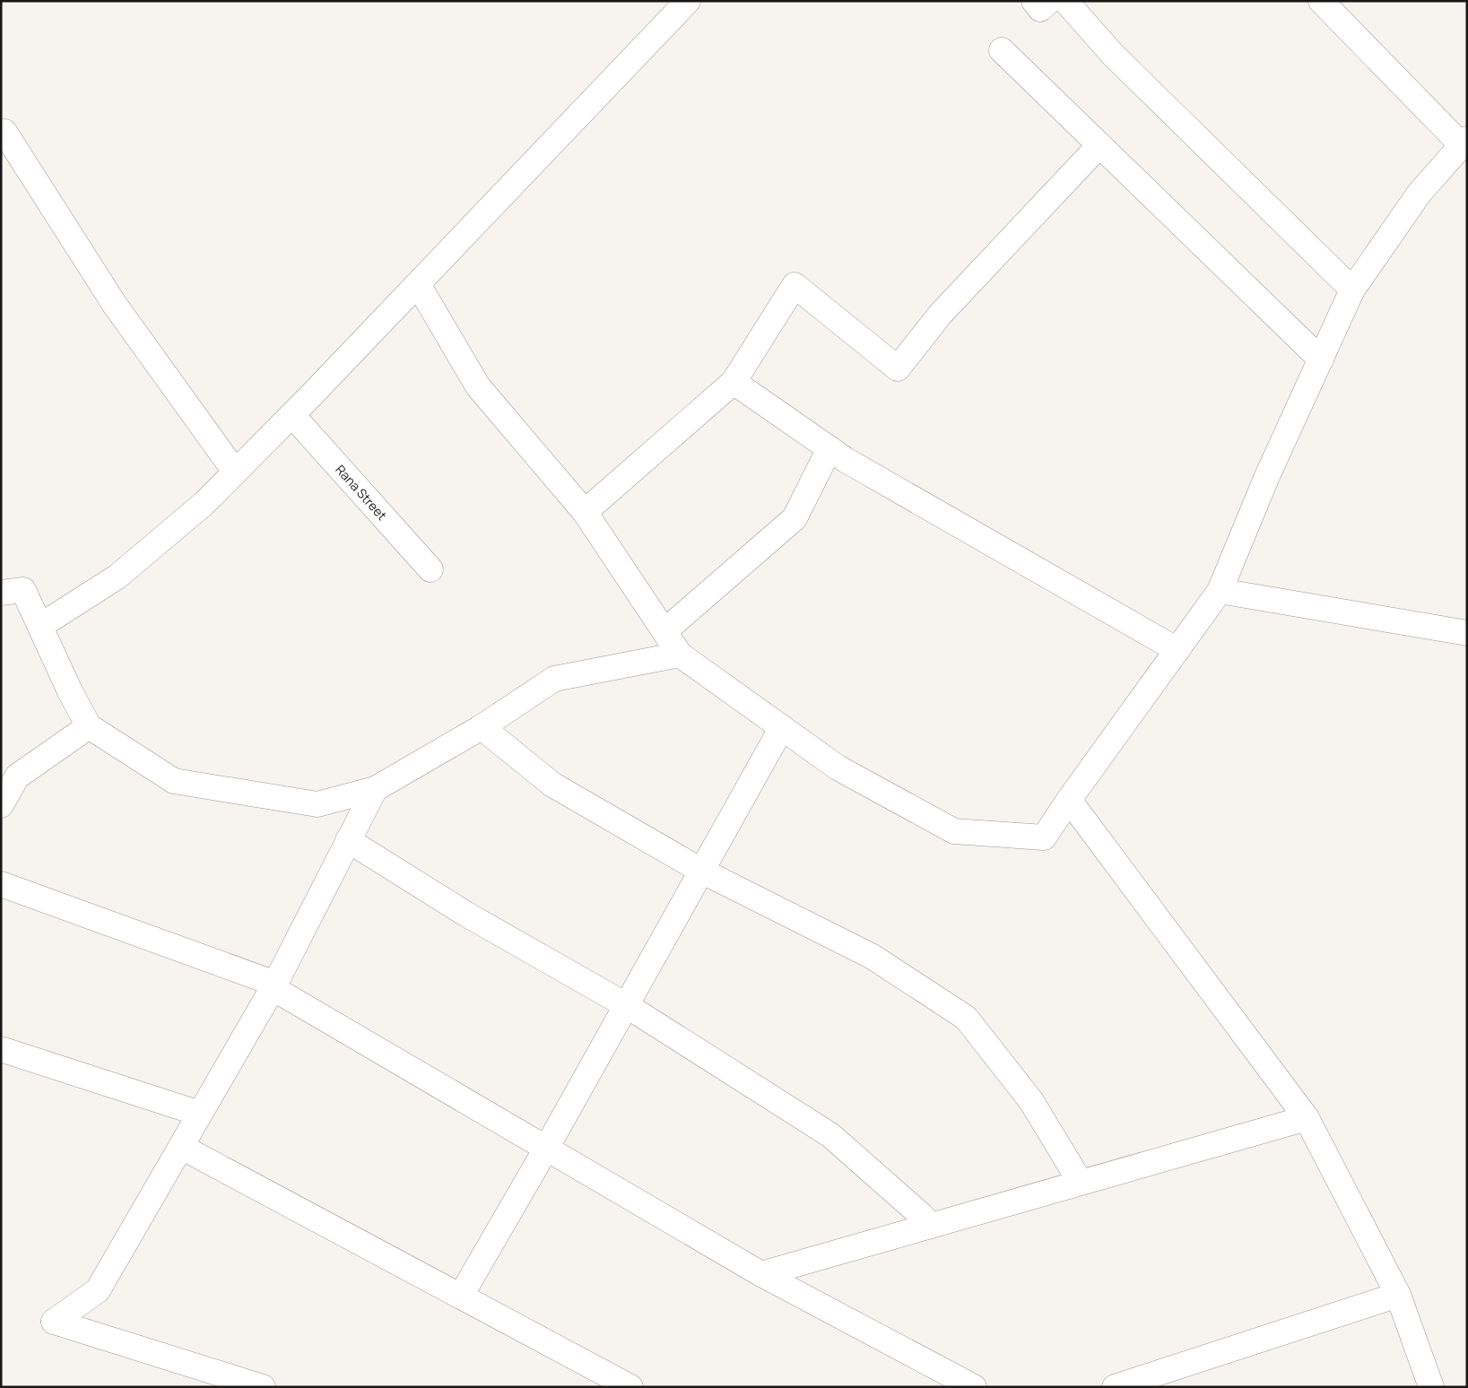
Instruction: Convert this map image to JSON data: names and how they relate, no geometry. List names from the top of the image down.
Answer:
{
  "streets": {
    "street": ["Rana Street"]
  }
}
